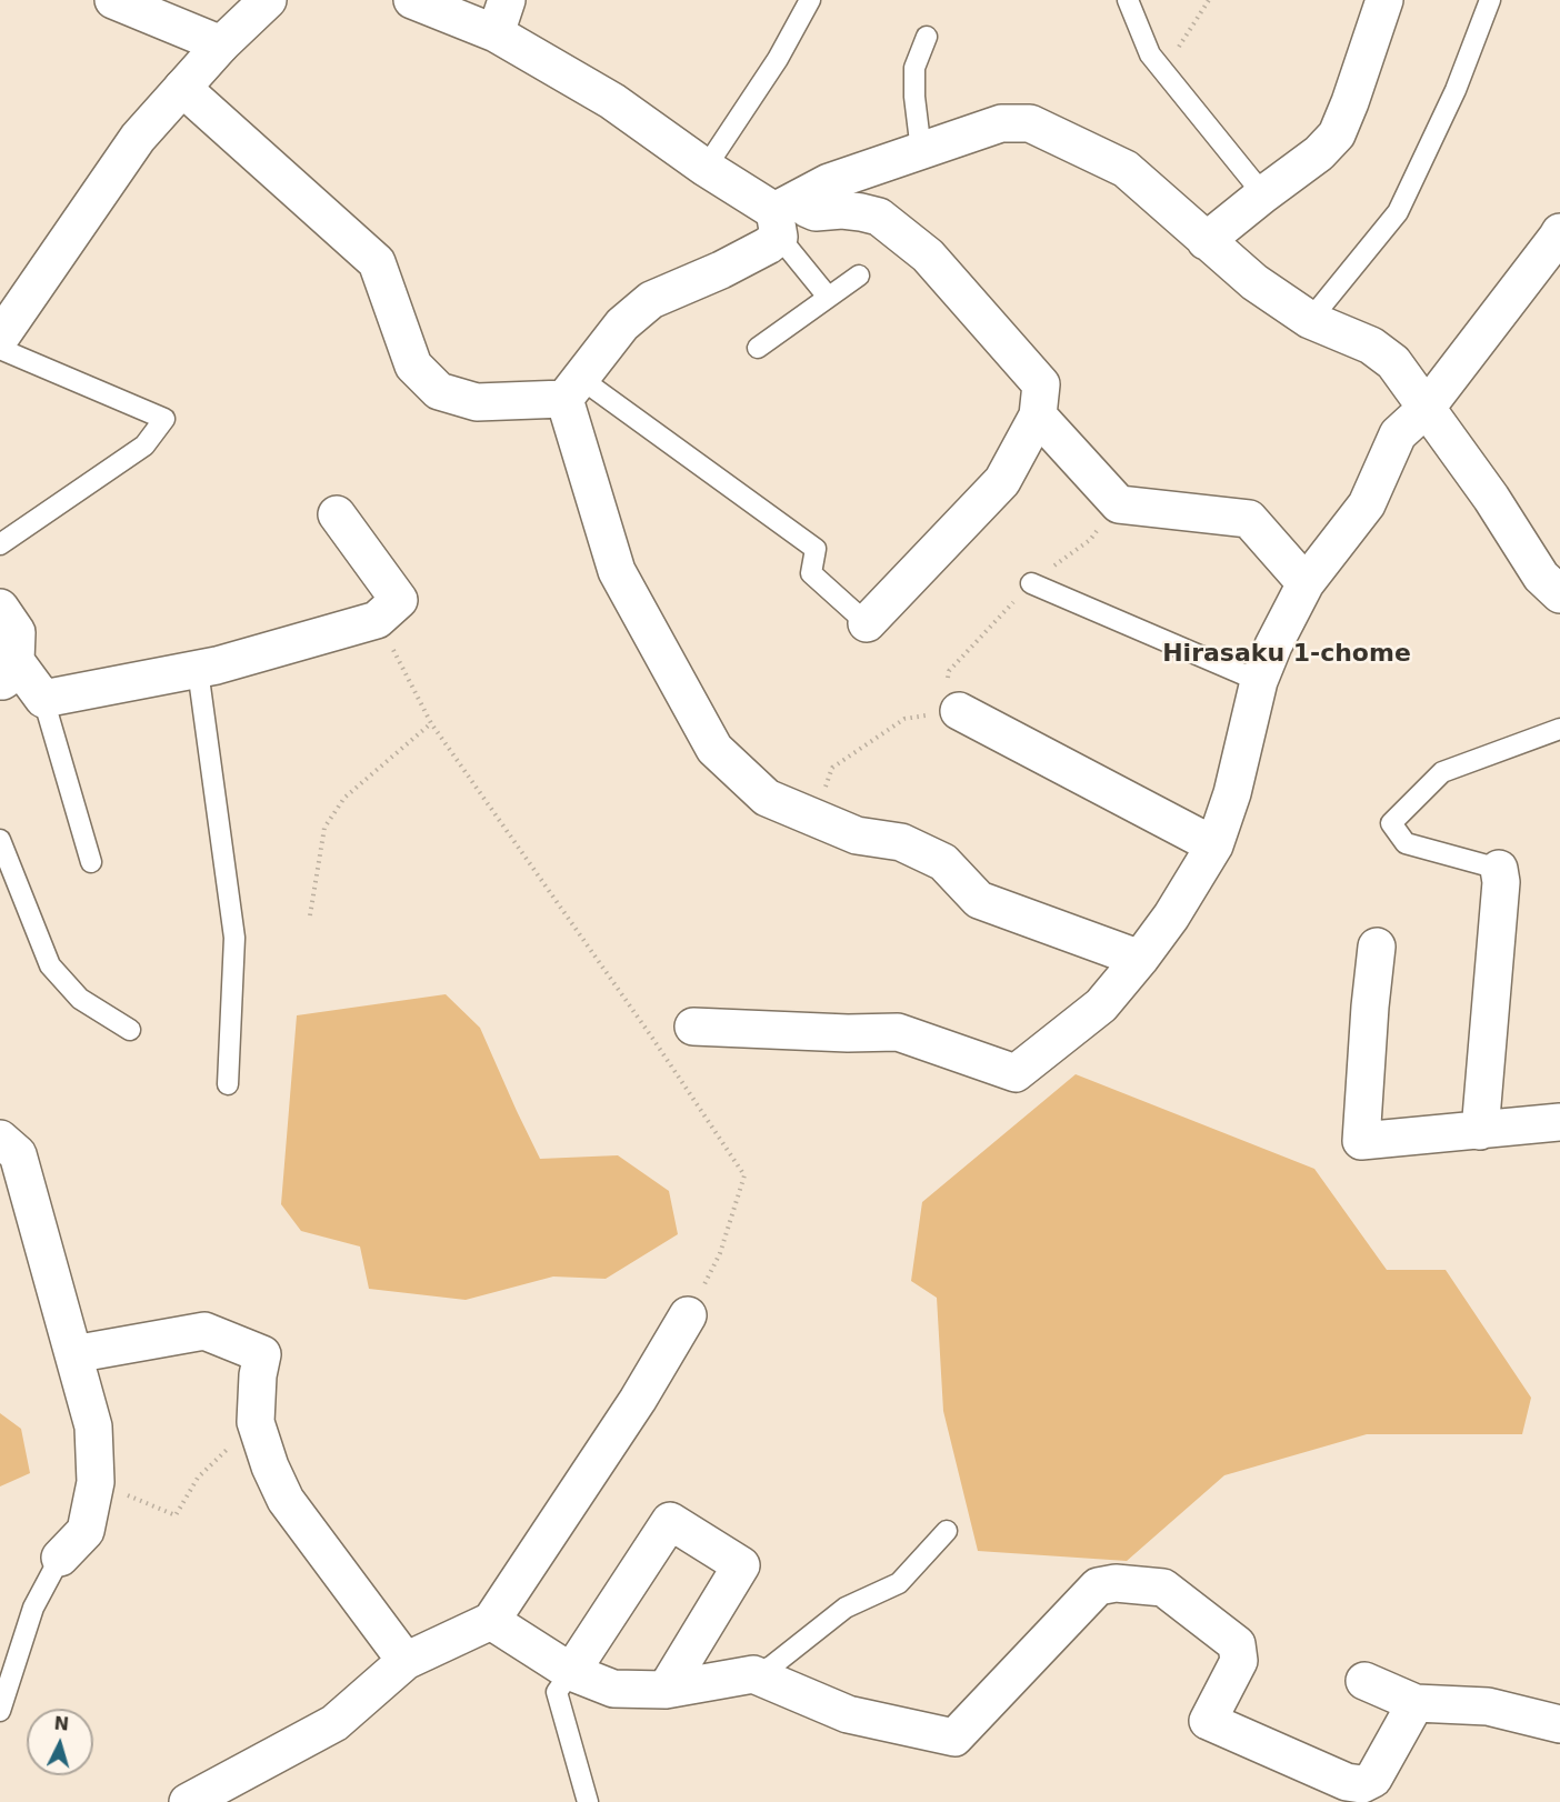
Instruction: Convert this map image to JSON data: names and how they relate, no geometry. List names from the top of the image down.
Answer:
{
  "districts": ["Hirasaku 1-chome"],
  "north": "top"
}
